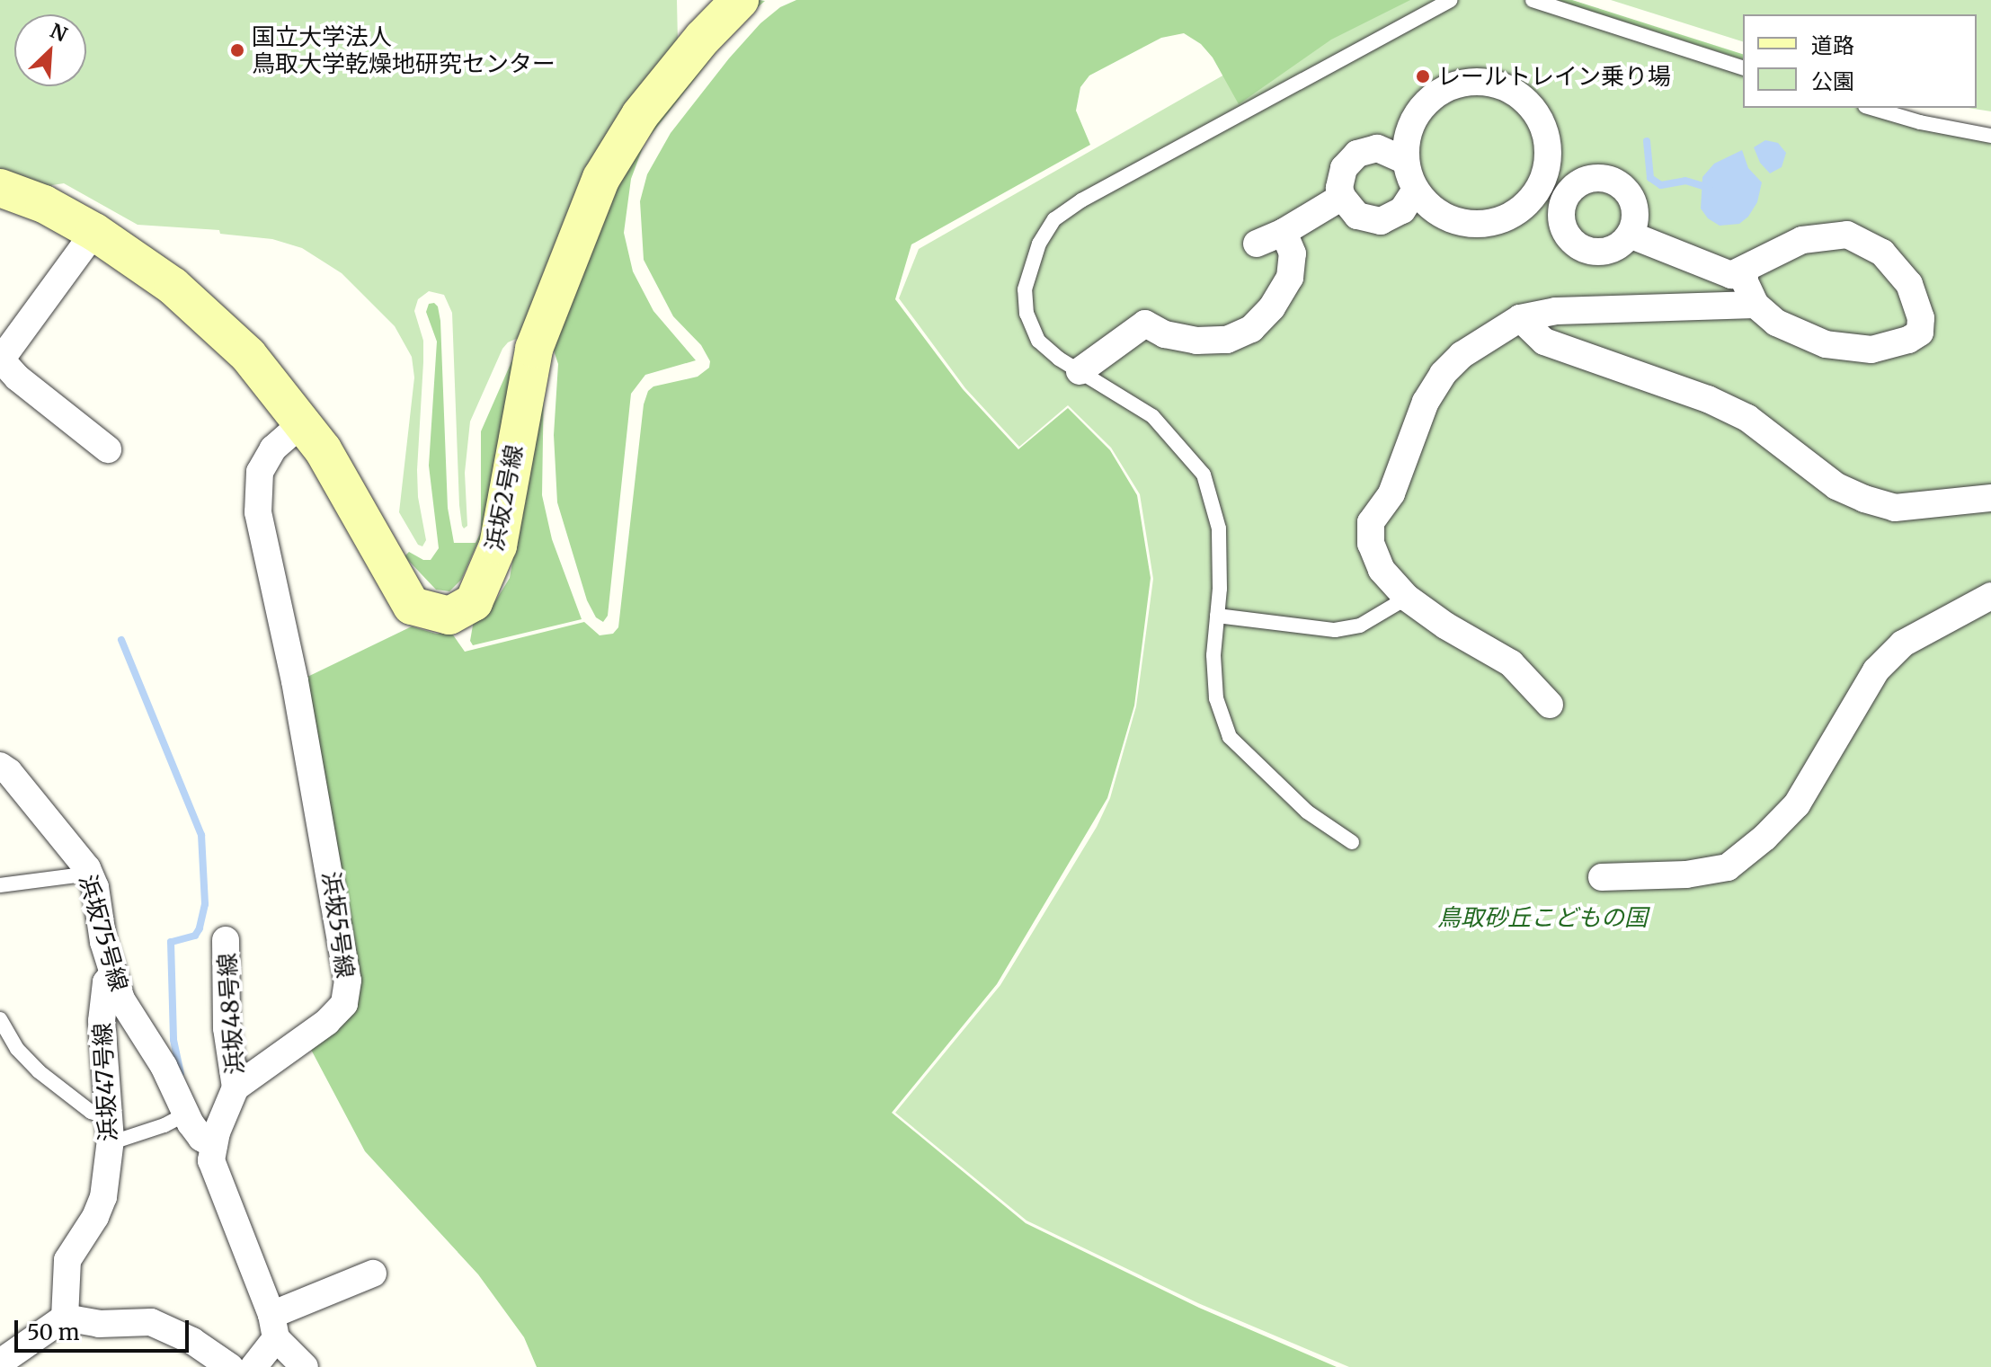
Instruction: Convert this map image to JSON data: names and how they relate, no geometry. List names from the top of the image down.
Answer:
{
  "streets": {
    "street": [
      "浜坂2号線",
      "浜坂5号線",
      "浜坂75号線",
      "浜坂48号線",
      "浜坂47号線"
    ]
  },
  "crossings": [
    ["浜坂2号線", "浜坂5号線"],
    ["浜坂5号線", "浜坂48号線"],
    ["浜坂75号線", "浜坂47号線"]
  ],
  "parks": ["鳥取砂丘こどもの国"],
  "places": ["国立大学法人 鳥取大学乾燥地研究センター", "レールトレイン乗り場"],
  "legend": ["道路", "公園"],
  "scale_bar": "50 m",
  "north": "top right"
}
